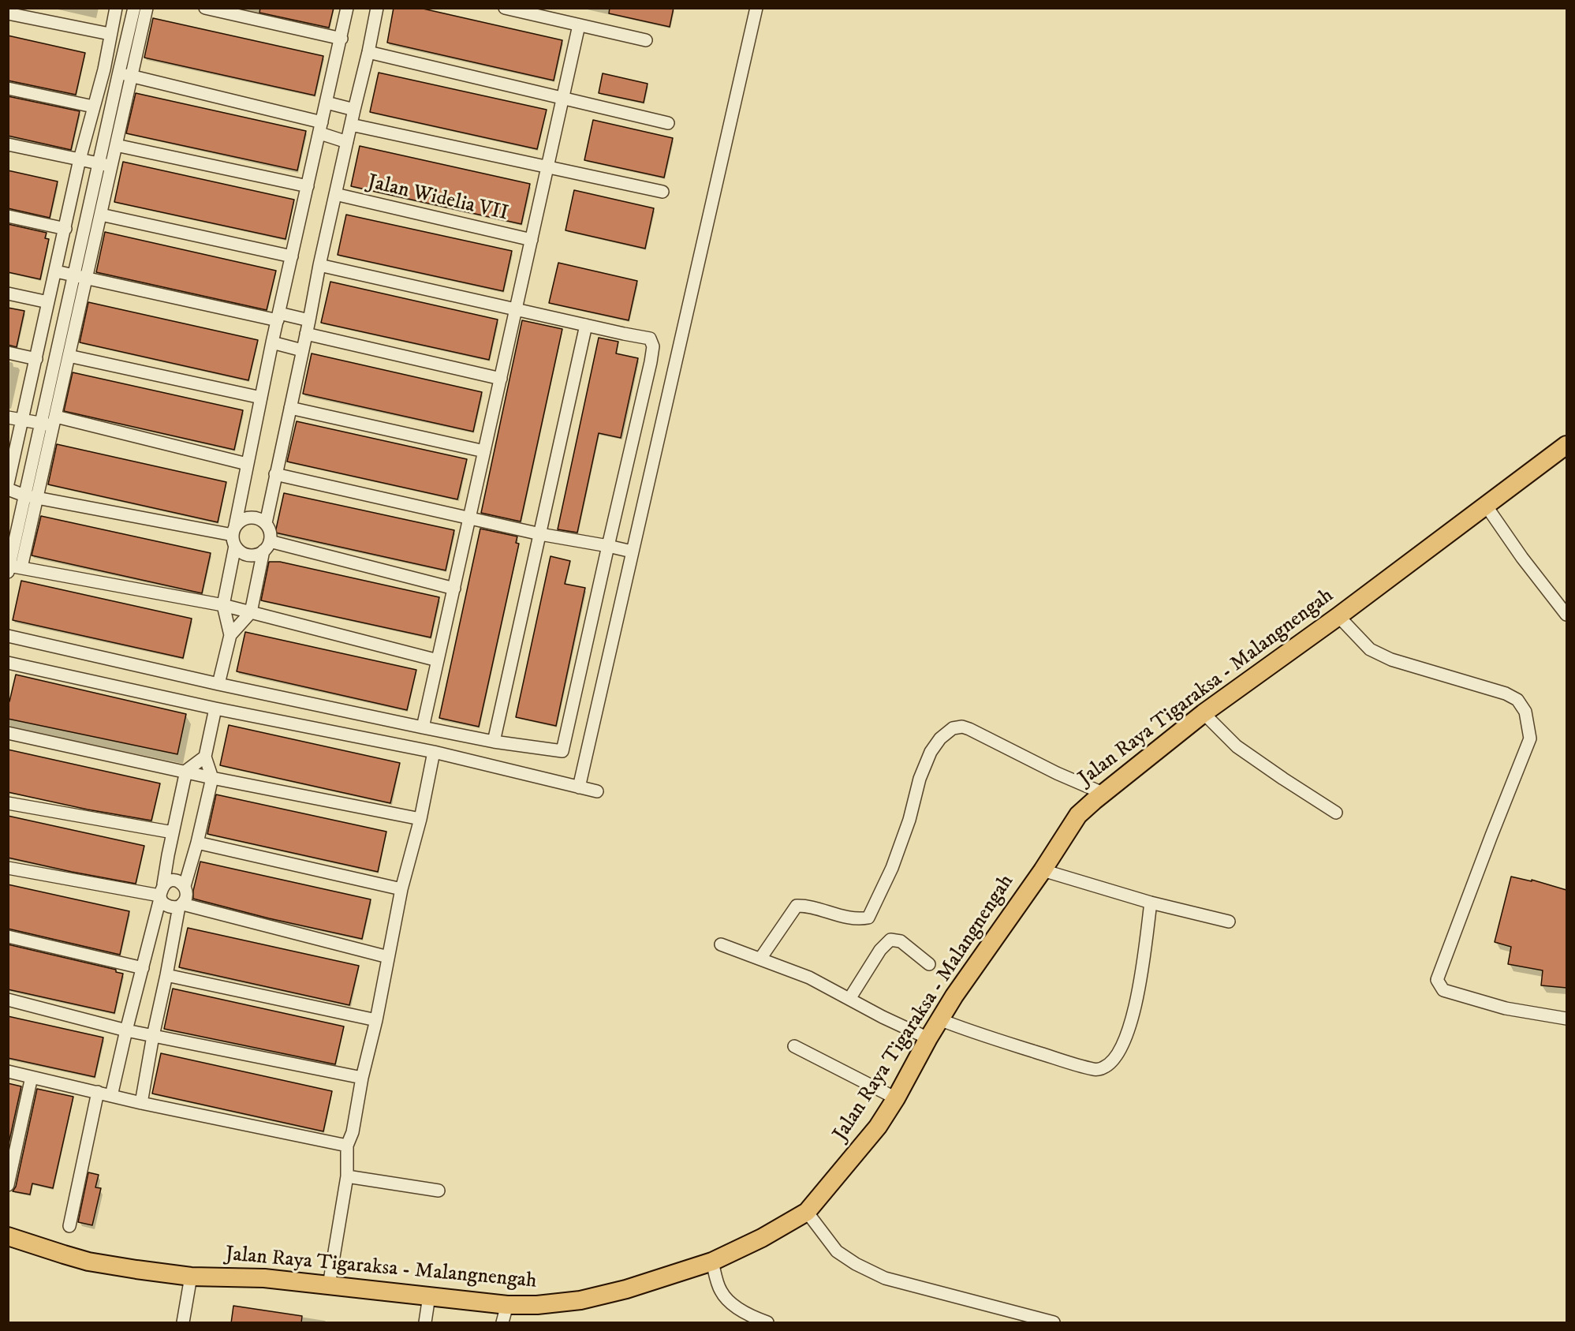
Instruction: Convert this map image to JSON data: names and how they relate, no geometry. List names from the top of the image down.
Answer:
{
  "streets": {
    "main road": ["Jalan Raya Tigaraksa - Malangnengah"],
    "street": ["Jalan Widelia VII"]
  }
}
